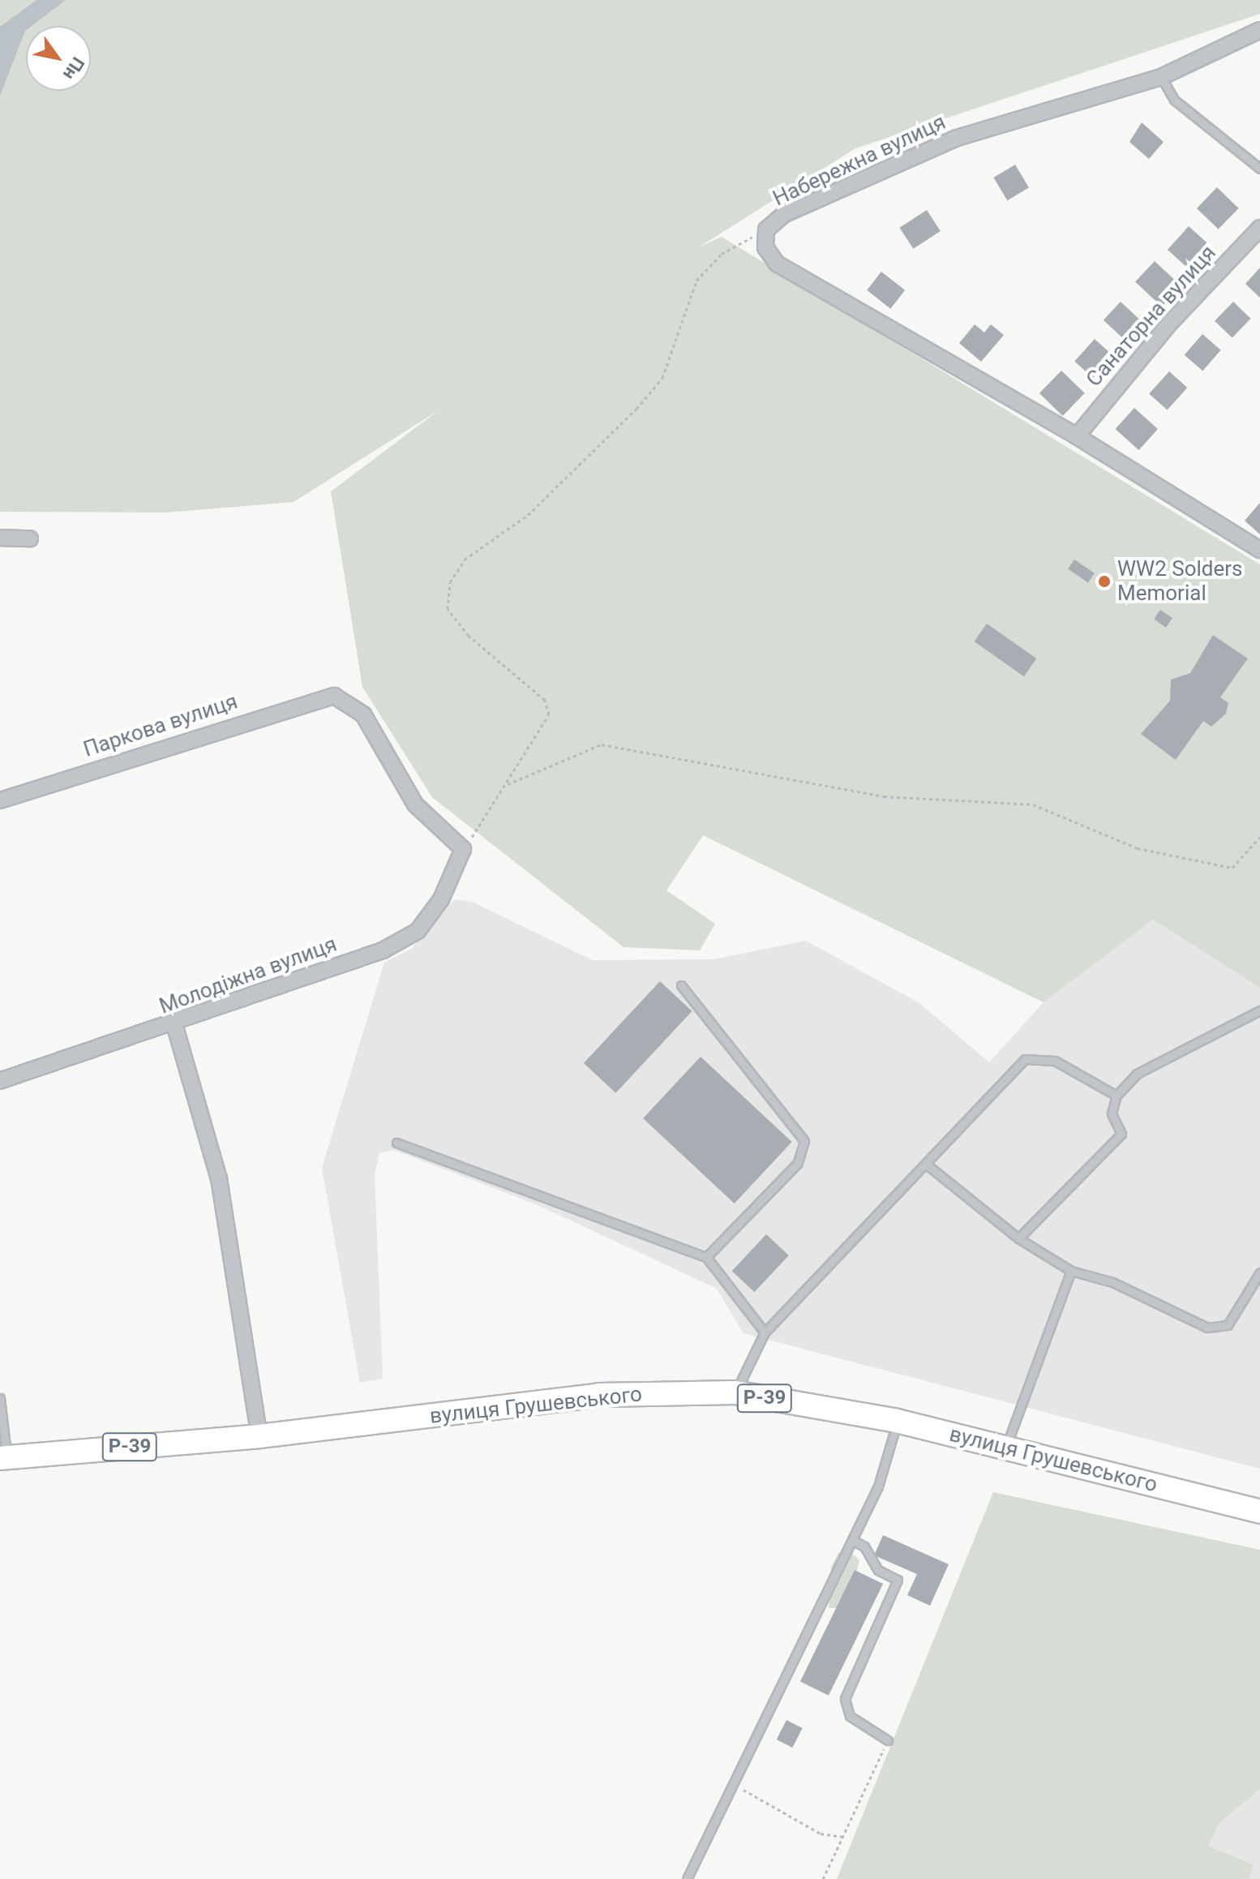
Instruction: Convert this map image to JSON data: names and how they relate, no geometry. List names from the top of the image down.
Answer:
{
  "streets": {
    "main road": ["Р-39", "вулиця Грушевського"],
    "street": [
      "Набережна вулиця",
      "Санаторна вулиця",
      "Паркова вулиця",
      "Молодіжна вулиця"
    ]
  },
  "crossings": [
    ["Набережна вулиця", "Санаторна вулиця"],
    ["Паркова вулиця", "Молодіжна вулиця"],
    ["Р-39", "вулиця Грушевського"]
  ],
  "places": ["WW2 Solders Memorial"],
  "north": "bottom right"
}
